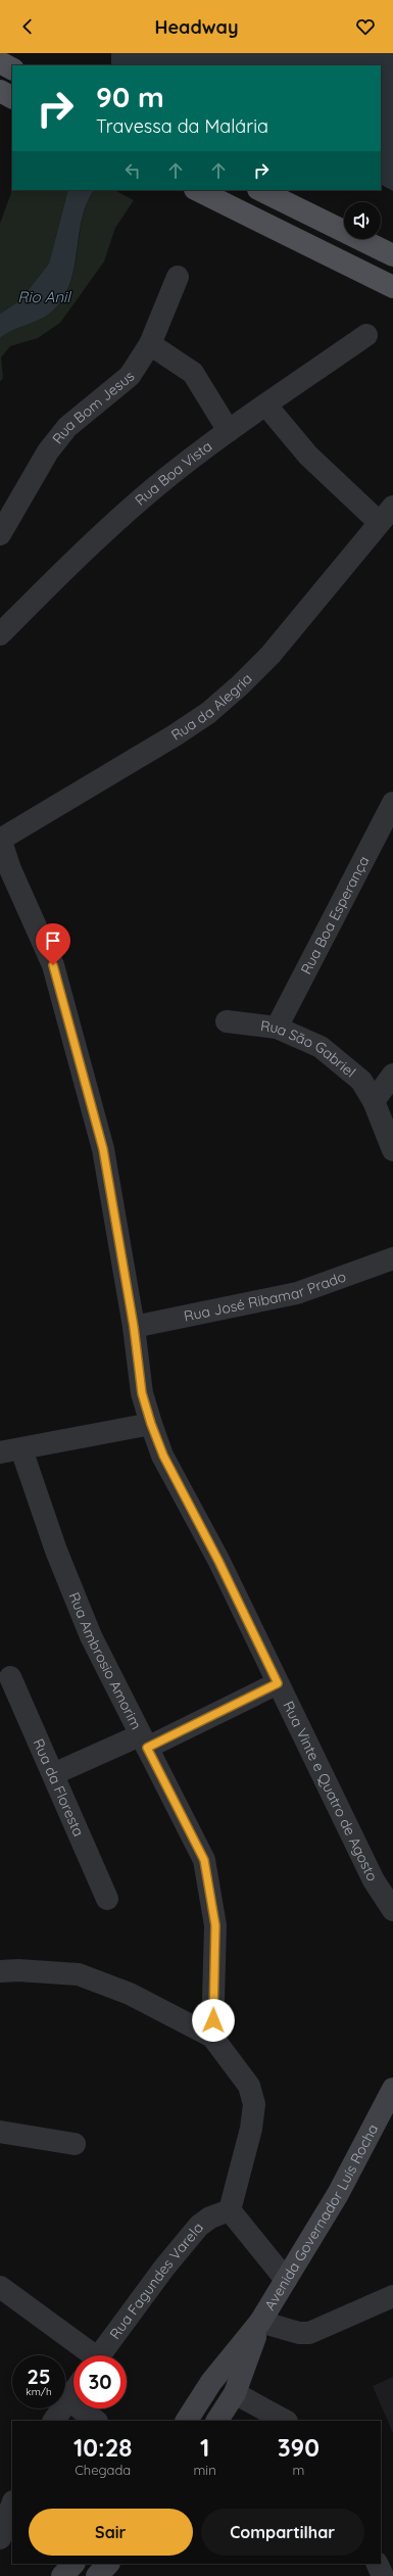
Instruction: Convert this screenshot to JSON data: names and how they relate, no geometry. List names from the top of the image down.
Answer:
{
  "streets": {
    "main road": ["Avenida Governador Luís Rocha"],
    "street": [
      "Rua Bom Jesus",
      "Rua Boa Vista",
      "Rua da Alegria",
      "Rua Boa Esperança",
      "Rua São Gabriel",
      "Rua José Ribamar Prado",
      "Rua Ambrosio Amorim",
      "Rua da Floresta",
      "Rua Vinte e Quatro de Agosto",
      "Rua Fagundes Varela"
    ]
  },
  "crossings": [
    ["Rua Boa Vista", "Rua da Alegria"],
    ["Rua da Alegria", "Rua Vinte e Quatro de Agosto"],
    ["Rua Boa Esperança", "Rua São Gabriel"],
    ["Rua José Ribamar Prado", "Rua Vinte e Quatro de Agosto"]
  ],
  "water": ["Rio Anil"],
  "page": {
    "header": "Headway",
    "turn": ["90 m", "Travessa da Malária"],
    "speed": "25 km/h",
    "limit": "30",
    "eta": [
      "10:28",
      "Chegada",
      "1",
      "min",
      "390",
      "m"
    ],
    "buttons": ["Sair", "Compartilhar"]
  }
}
